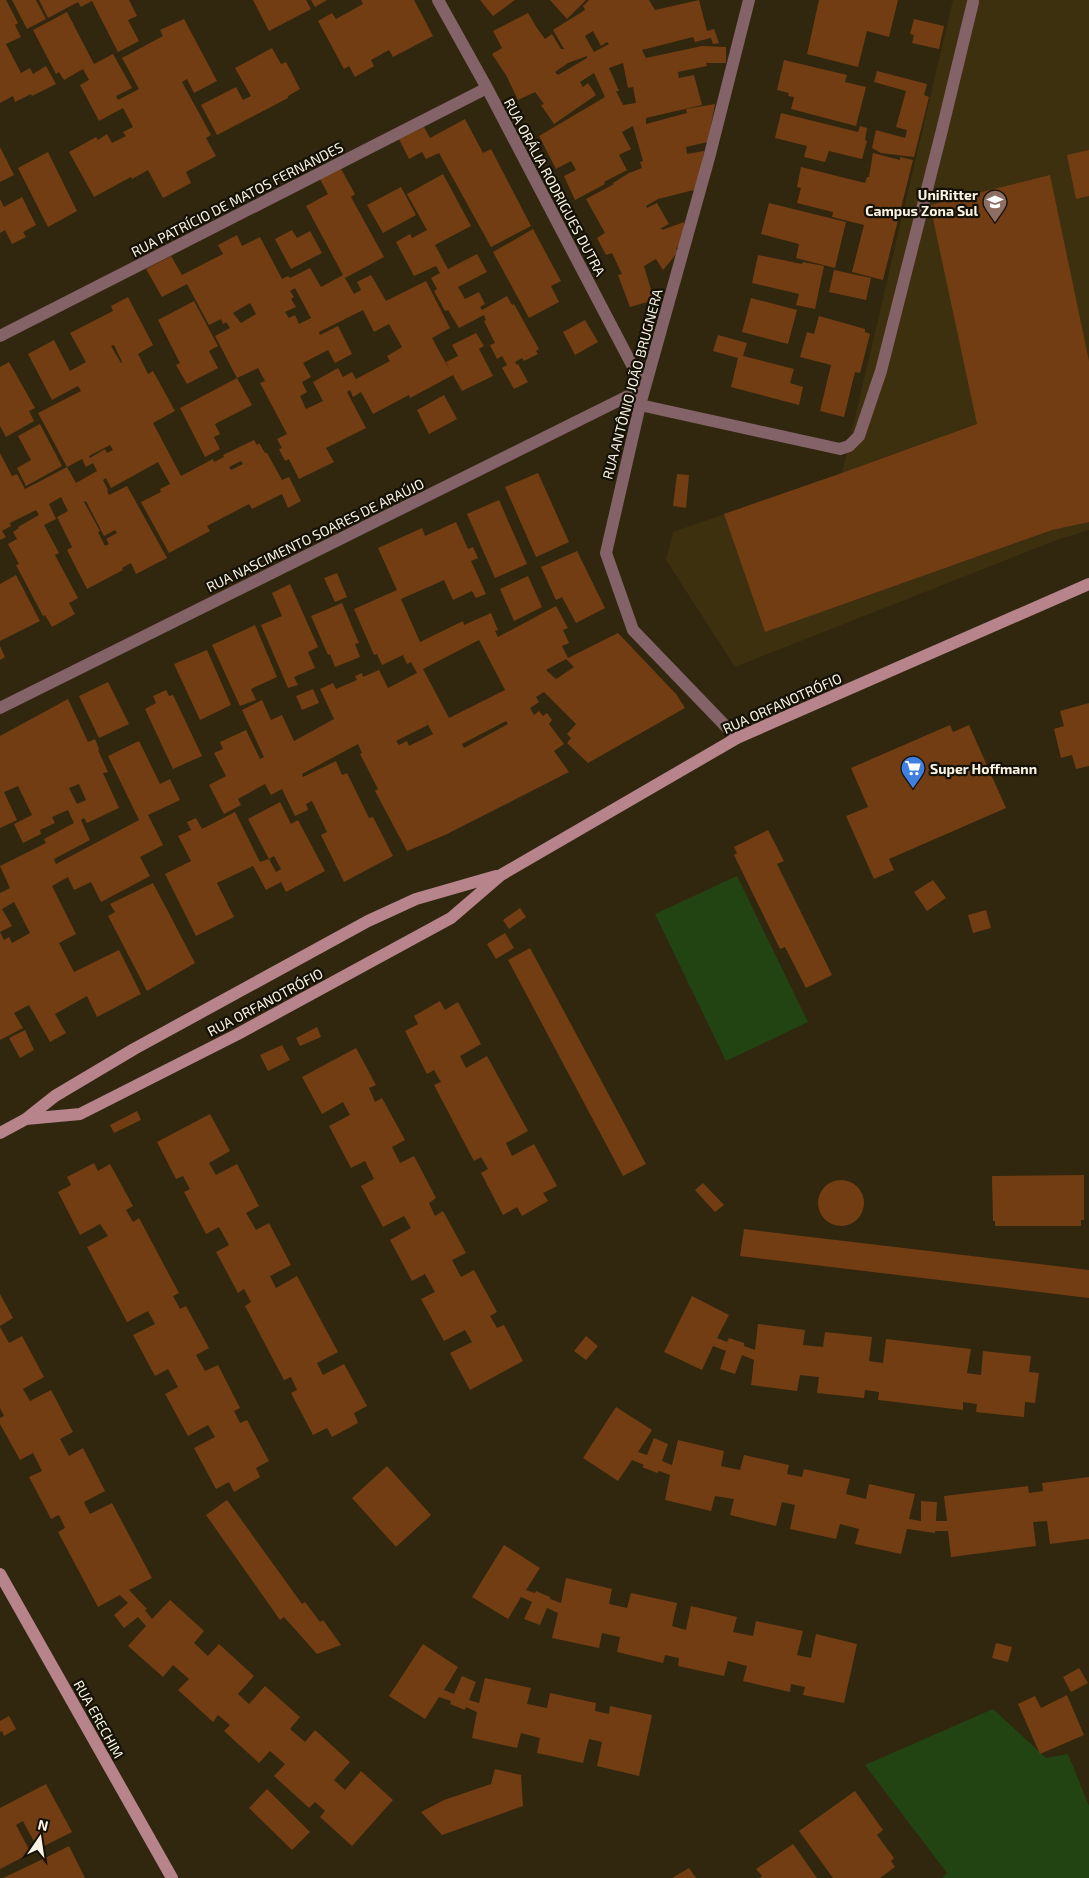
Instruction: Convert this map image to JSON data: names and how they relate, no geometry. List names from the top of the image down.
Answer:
{
  "streets": {
    "street": [
      "RUA ORÁLIA RODRIGUES DUTRA",
      "RUA PATRÍCIO DE MATOS FERNANDES",
      "RUA ANTÔNIO JOÃO BRUGNERA",
      "RUA NASCIMENTO SOARES DE ARAÚJO",
      "RUA ORFANOTRÓFIO",
      "RUA ERECHIM"
    ]
  },
  "crossings": [
    ["RUA ORÁLIA RODRIGUES DUTRA", "RUA PATRÍCIO DE MATOS FERNANDES"],
    ["RUA ORÁLIA RODRIGUES DUTRA", "RUA ANTÔNIO JOÃO BRUGNERA"],
    ["RUA ORÁLIA RODRIGUES DUTRA", "RUA NASCIMENTO SOARES DE ARAÚJO"],
    ["RUA ANTÔNIO JOÃO BRUGNERA", "RUA NASCIMENTO SOARES DE ARAÚJO"],
    ["RUA ANTÔNIO JOÃO BRUGNERA", "RUA ORFANOTRÓFIO"]
  ],
  "places": {
    "school or university": ["UniRitter Campus Zona Sul"],
    "supermarket": ["Super Hoffmann"]
  },
  "north": "top"
}
